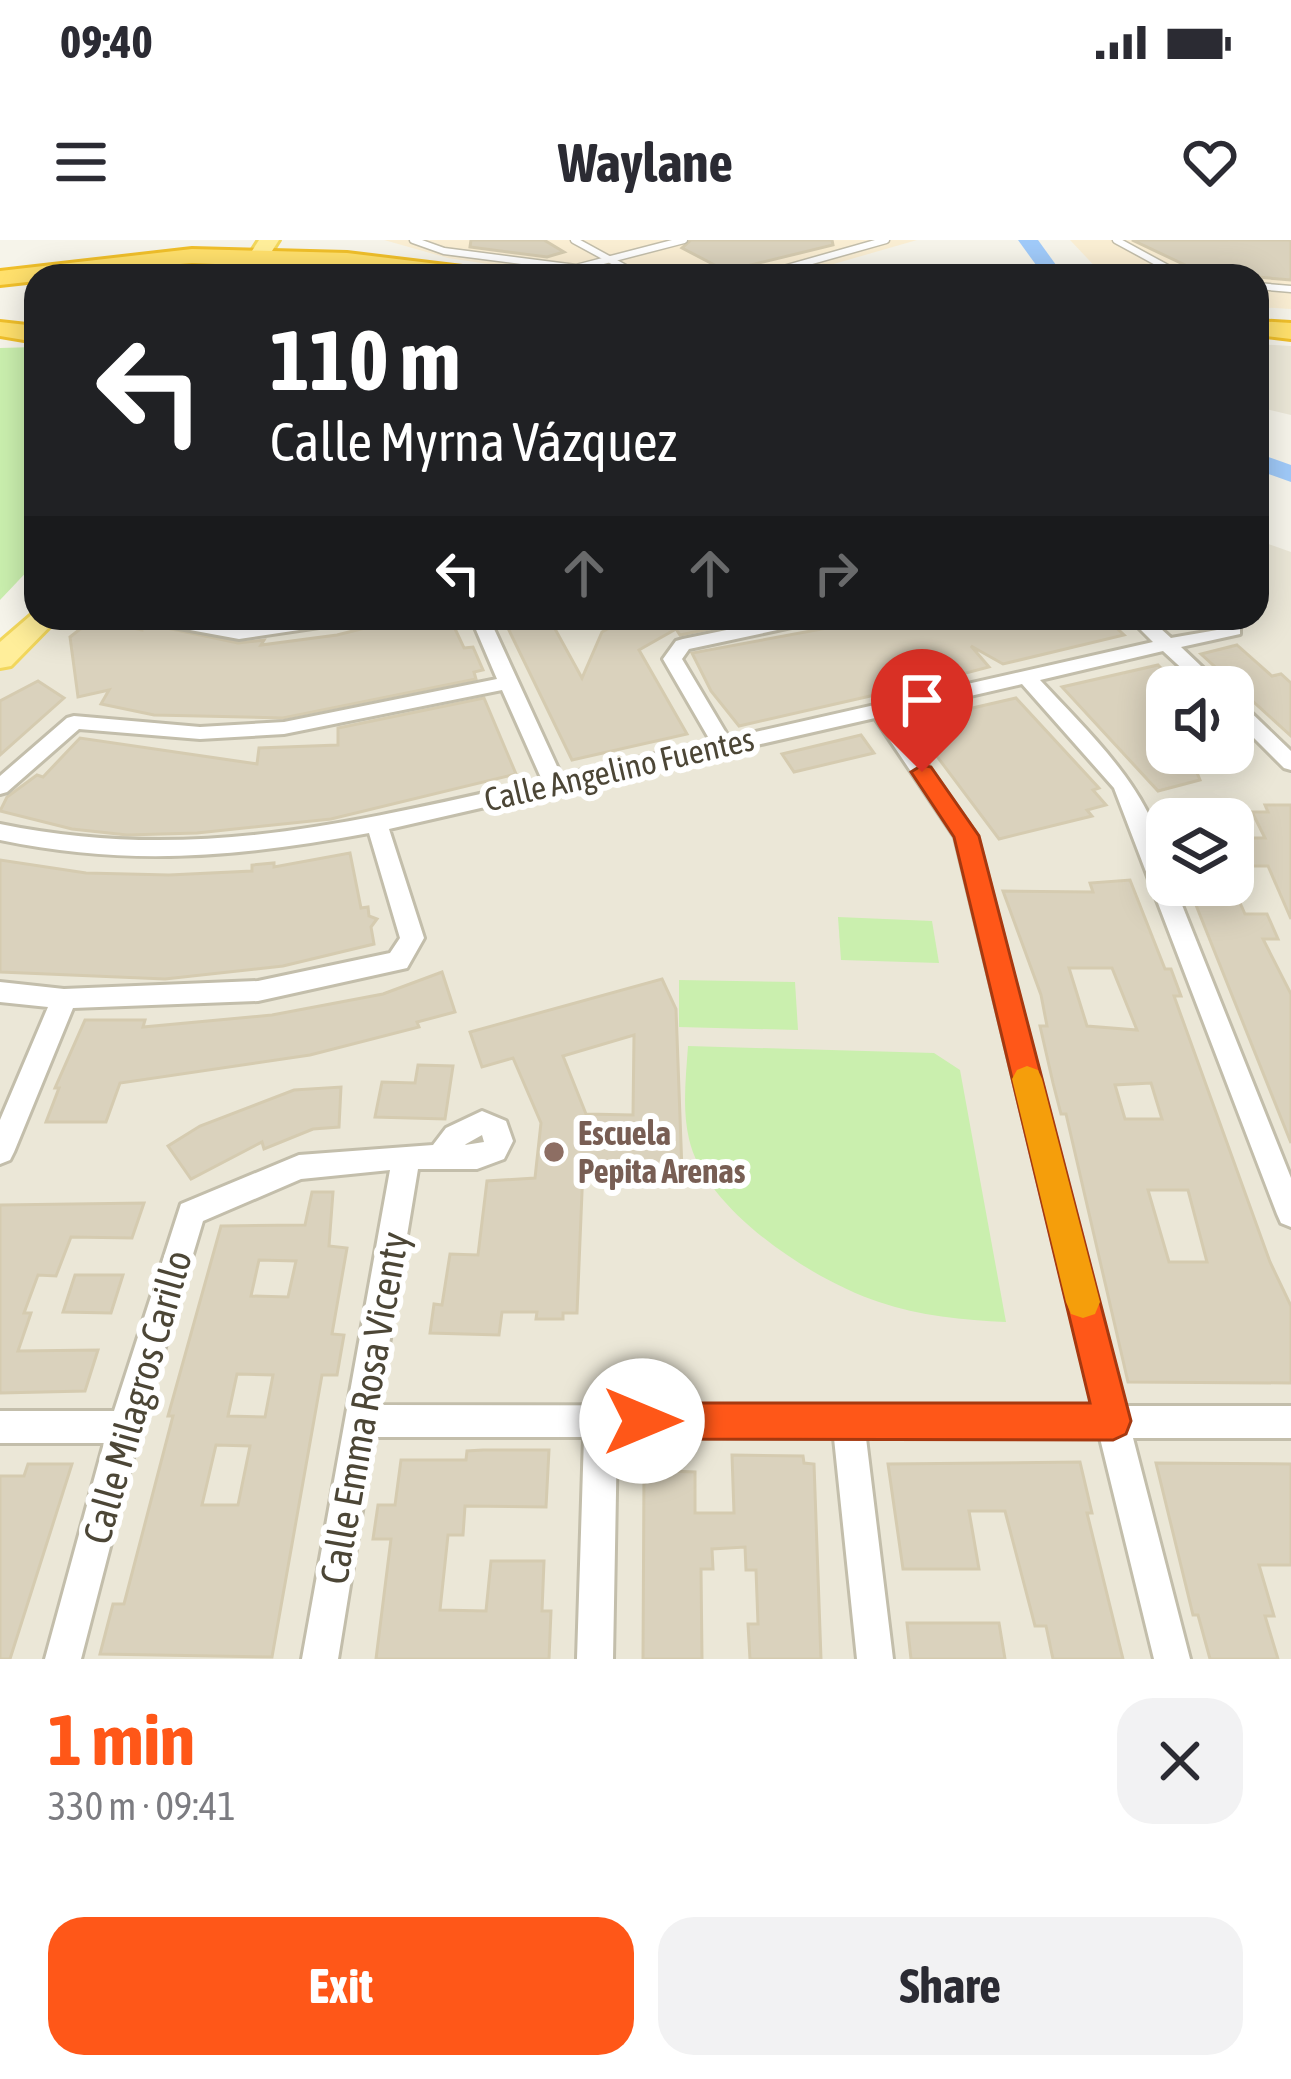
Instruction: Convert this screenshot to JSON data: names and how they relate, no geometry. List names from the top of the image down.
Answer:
{
  "streets": {
    "street": ["Calle Angelino Fuentes", "Calle Milagros Carillo", "Calle Emma Rosa Vicenty"]
  },
  "crossings": [
    ["Calle Milagros Carillo", "Calle Emma Rosa Vicenty"]
  ],
  "places": ["Escuela Pepita Arenas"],
  "page": {
    "status": "09:40",
    "header": "Waylane",
    "turn": ["110 m", "Calle Myrna Vázquez"],
    "heading": ["1 min", "330 m · 09:41"],
    "buttons": ["Exit", "Share"]
  }
}
